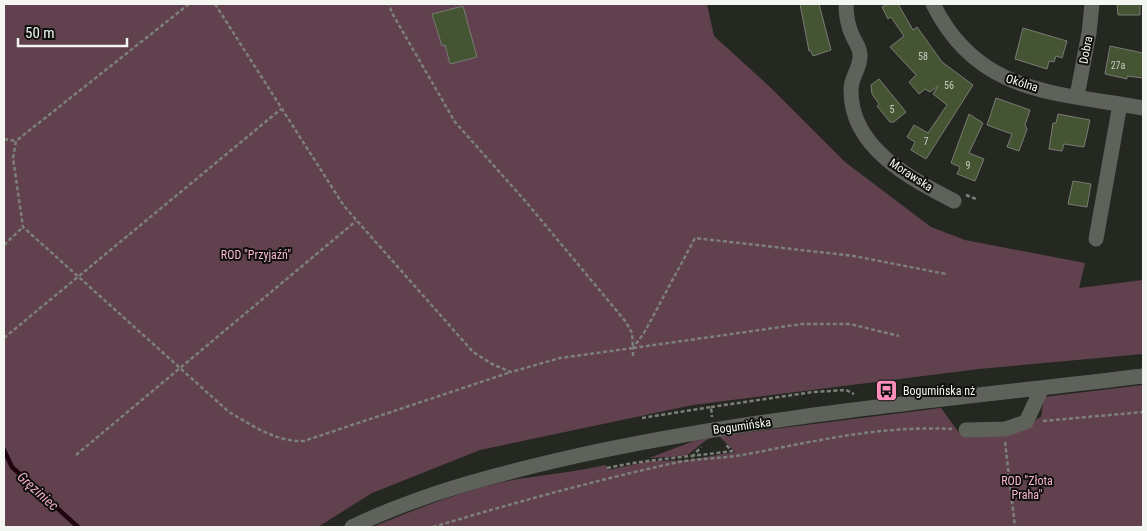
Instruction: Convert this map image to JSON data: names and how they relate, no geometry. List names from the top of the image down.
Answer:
{
  "streets": {
    "street": [
      "Dobra",
      "Okólna",
      "Morawska",
      "Bogumińska"
    ]
  },
  "crossings": [
    ["Dobra", "Okólna"]
  ],
  "water": ["Gręziniec"],
  "parks": ["ROD \"Przyjaźń\"", "ROD \"Złota Praha\""],
  "places": {
    "bus stop": ["Bogumińska nż"]
  },
  "house_numbers": [
    "58",
    "27a",
    "56",
    "5",
    "7",
    "9"
  ],
  "scale_bar": "50 m"
}
